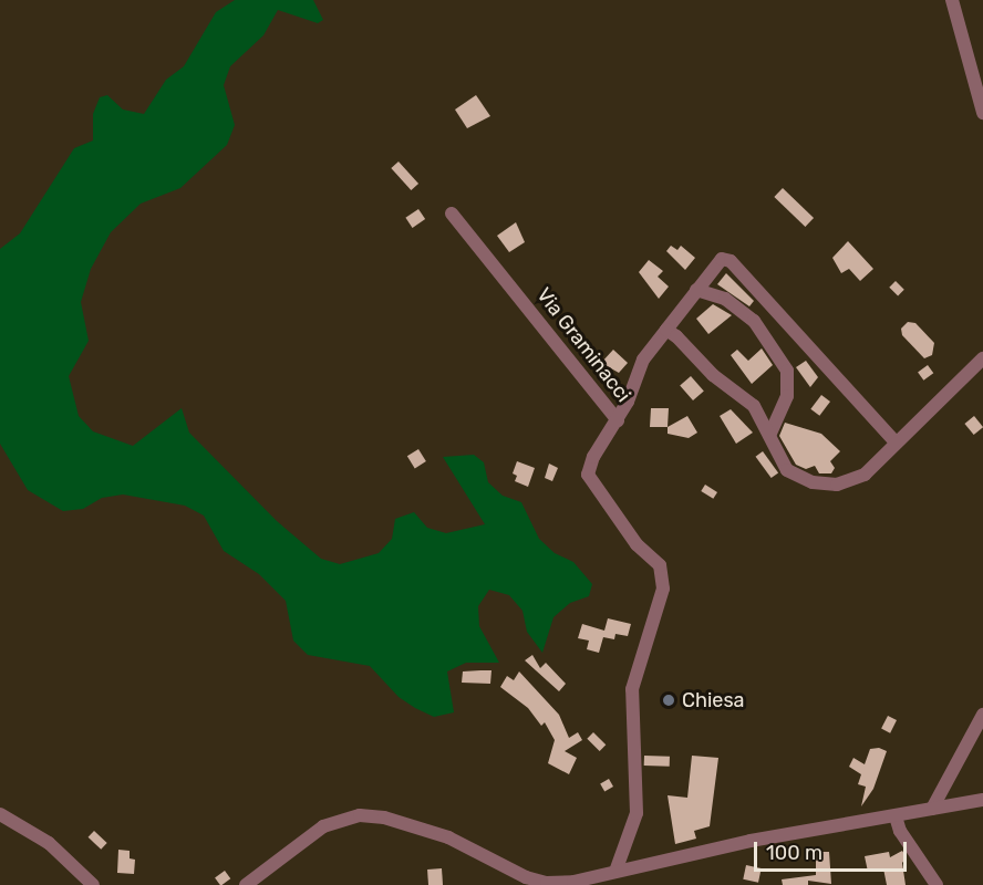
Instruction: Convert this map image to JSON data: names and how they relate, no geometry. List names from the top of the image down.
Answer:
{
  "streets": {
    "street": ["Via Graminacci"]
  },
  "places": ["Chiesa"],
  "scale_bar": "100 m"
}
